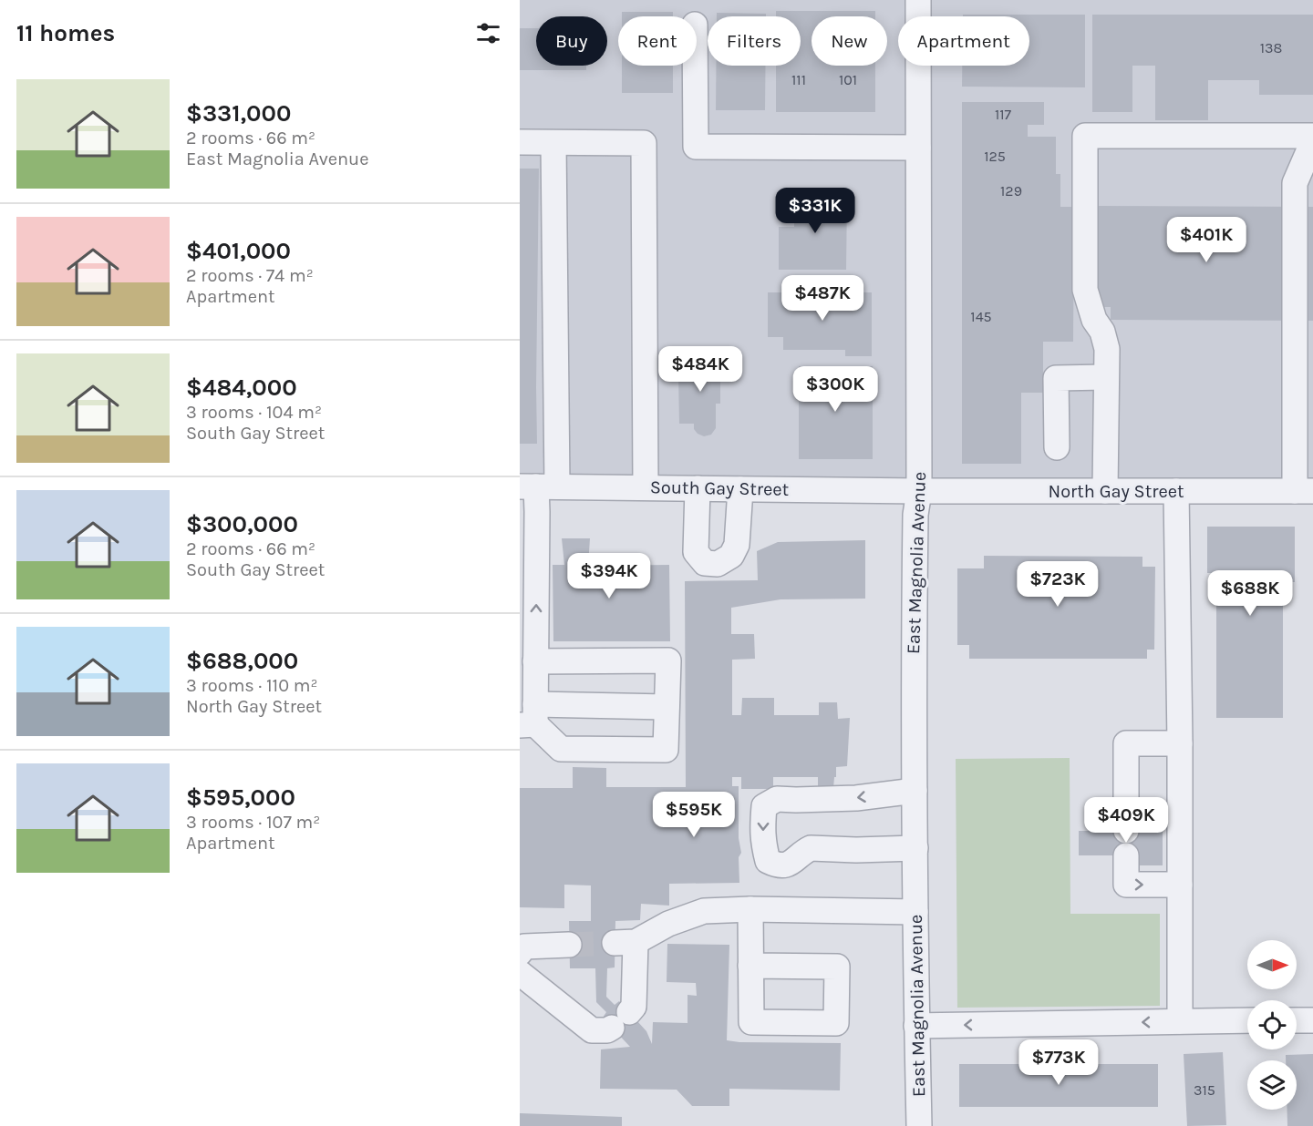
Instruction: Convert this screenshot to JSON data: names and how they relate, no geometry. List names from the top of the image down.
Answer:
{
  "streets": {
    "street": ["South Gay Street", "North Gay Street", "East Magnolia Avenue"]
  },
  "crossings": [
    ["South Gay Street", "North Gay Street"],
    ["South Gay Street", "East Magnolia Avenue"],
    ["North Gay Street", "East Magnolia Avenue"]
  ],
  "house_numbers": [
    "138",
    "111",
    "101",
    "117",
    "125",
    "129",
    "145",
    "315"
  ],
  "north": "right",
  "page": {
    "heading": "11 homes",
    "chip": [
      "Buy",
      "Rent",
      "Filters",
      "New",
      "Apartment"
    ],
    "list": [
      {
        "name": "$331,000",
        "note": "2 rooms · 66 m² · East Magnolia Avenue"
      },
      {
        "name": "$401,000",
        "note": "2 rooms · 74 m² · Apartment"
      },
      {
        "name": "$484,000",
        "note": "3 rooms · 104 m² · South Gay Street"
      },
      {
        "name": "$300,000",
        "note": "2 rooms · 66 m² · South Gay Street"
      },
      {
        "name": "$688,000",
        "note": "3 rooms · 110 m² · North Gay Street"
      },
      {
        "name": "$595,000",
        "note": "3 rooms · 107 m² · Apartment"
      }
    ],
    "price": [
      "$331K",
      "$401K",
      "$487K",
      "$484K",
      "$300K",
      "$394K",
      "$723K",
      "$688K",
      "$595K",
      "$409K",
      "$773K"
    ]
  }
}
